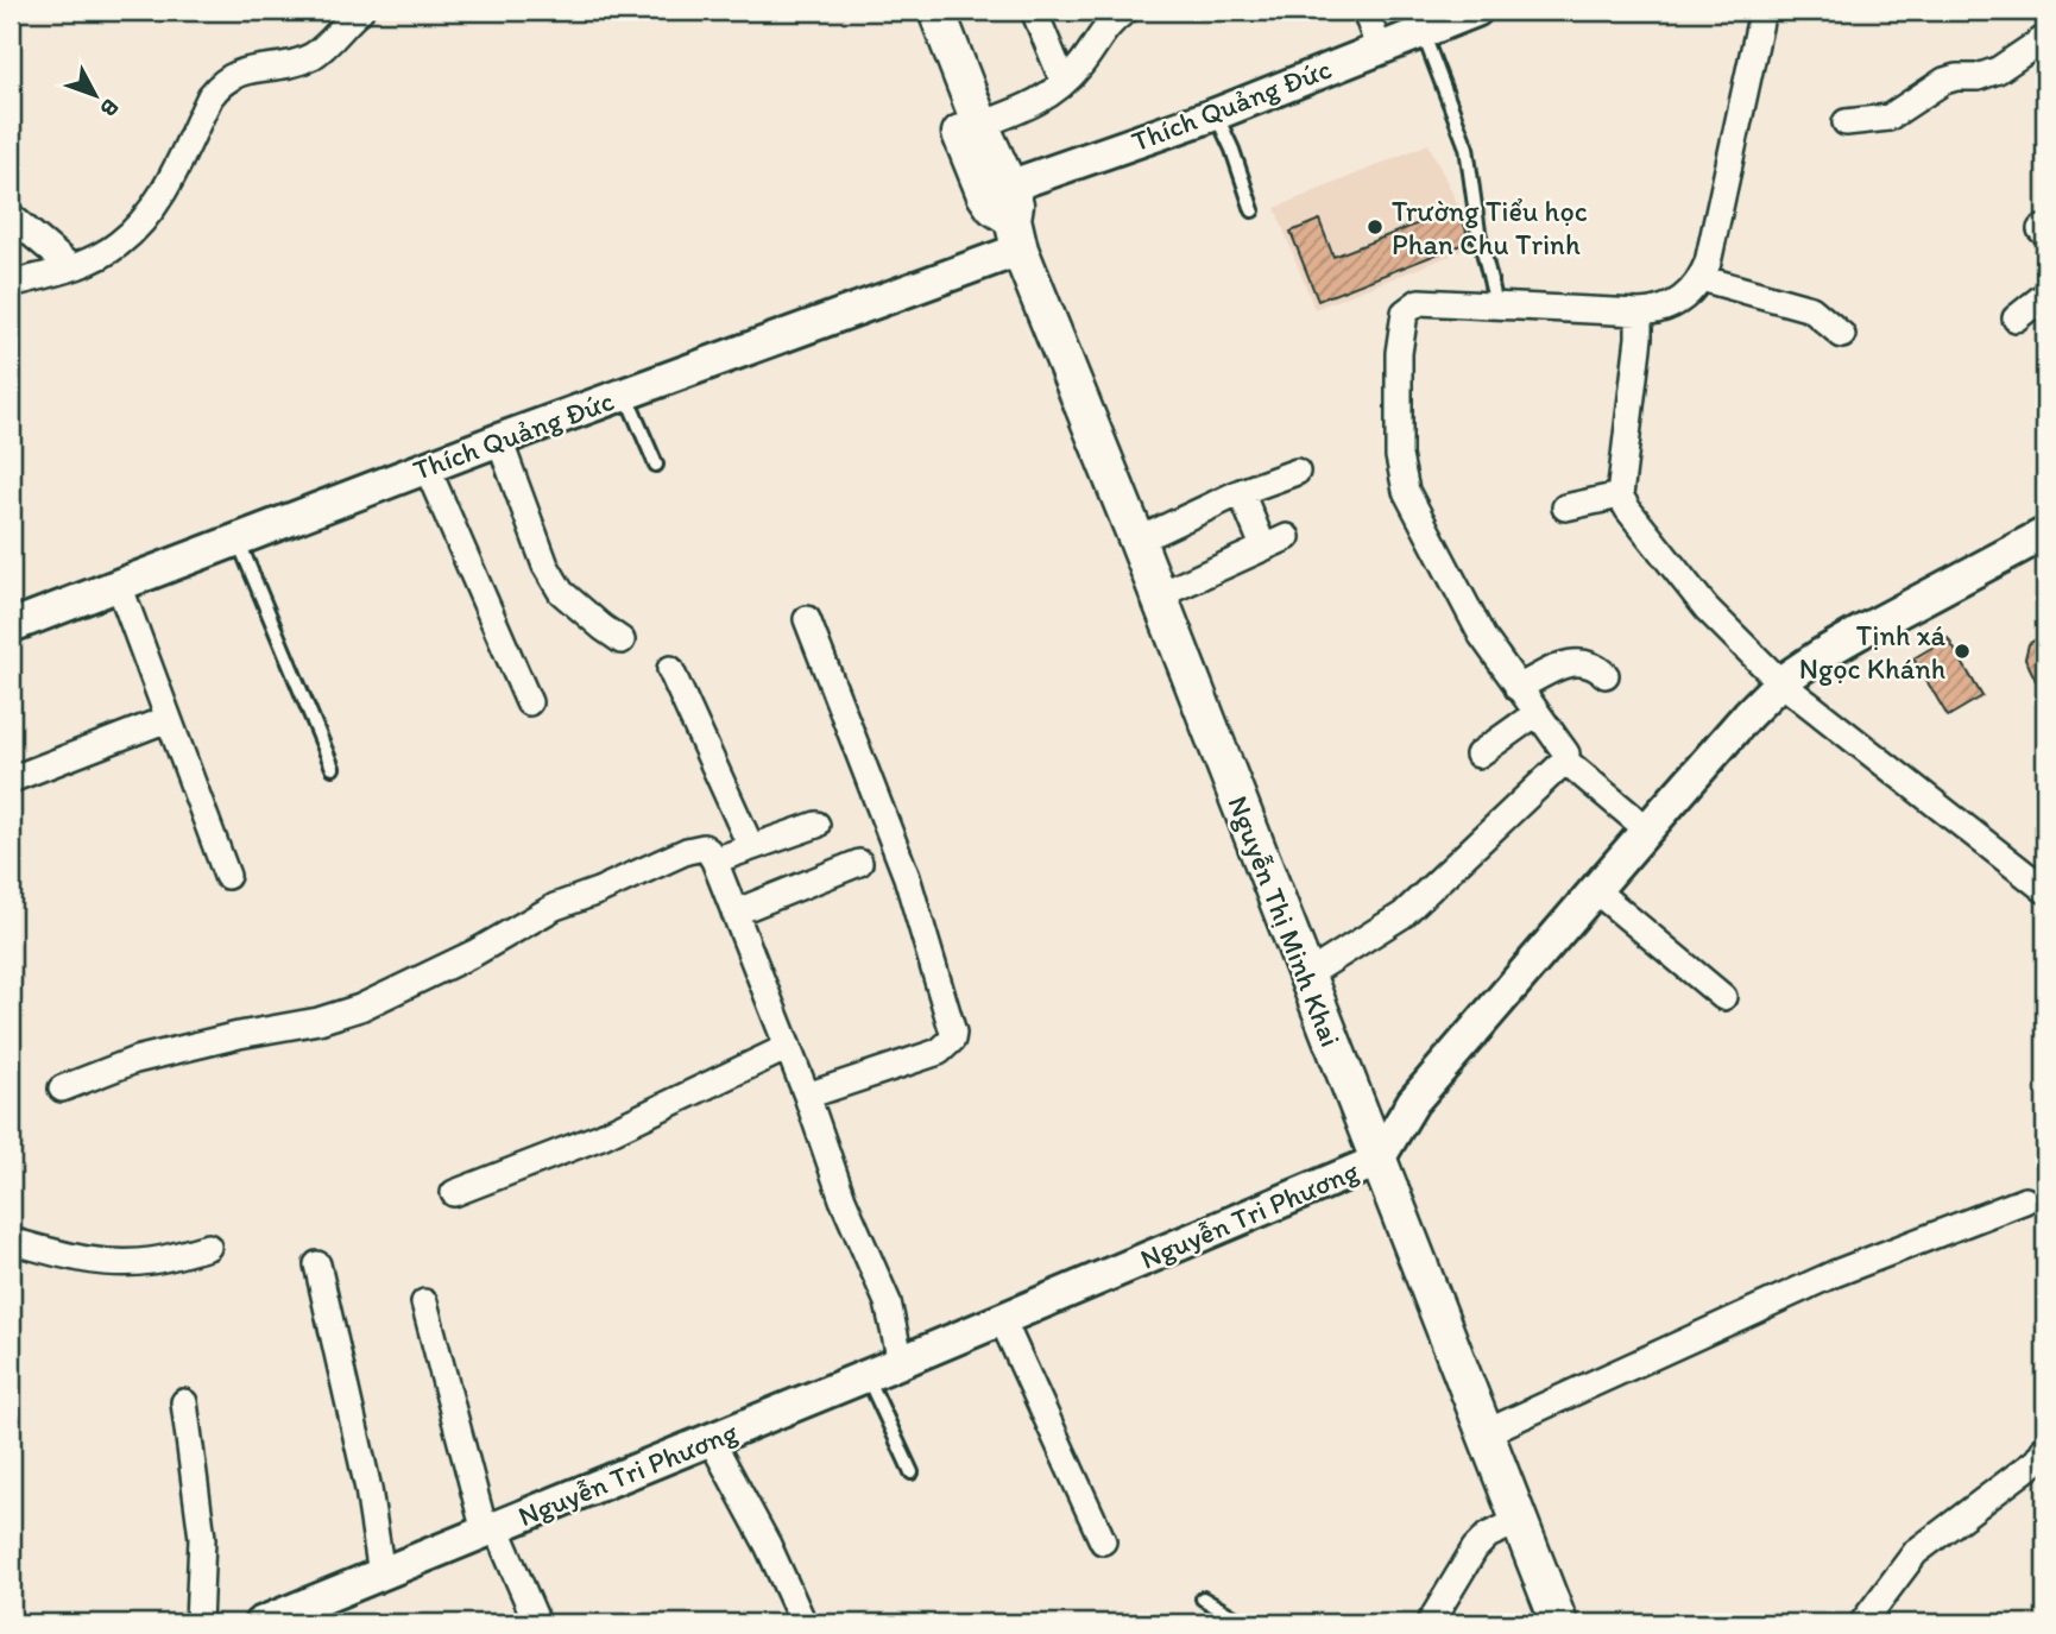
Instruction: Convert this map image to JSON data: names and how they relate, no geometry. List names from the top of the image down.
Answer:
{
  "streets": {
    "main road": ["Nguyễn Thị Minh Khai"],
    "street": ["Thích Quảng Đức", "Nguyễn Tri Phương"]
  },
  "crossings": [
    ["Thích Quảng Đức", "Nguyễn Thị Minh Khai"],
    ["Nguyễn Thị Minh Khai", "Nguyễn Tri Phương"]
  ],
  "places": ["Trường Tiểu học Phan Chu Trinh", "Tịnh xá Ngọc Khánh"],
  "north": "bottom right"
}
